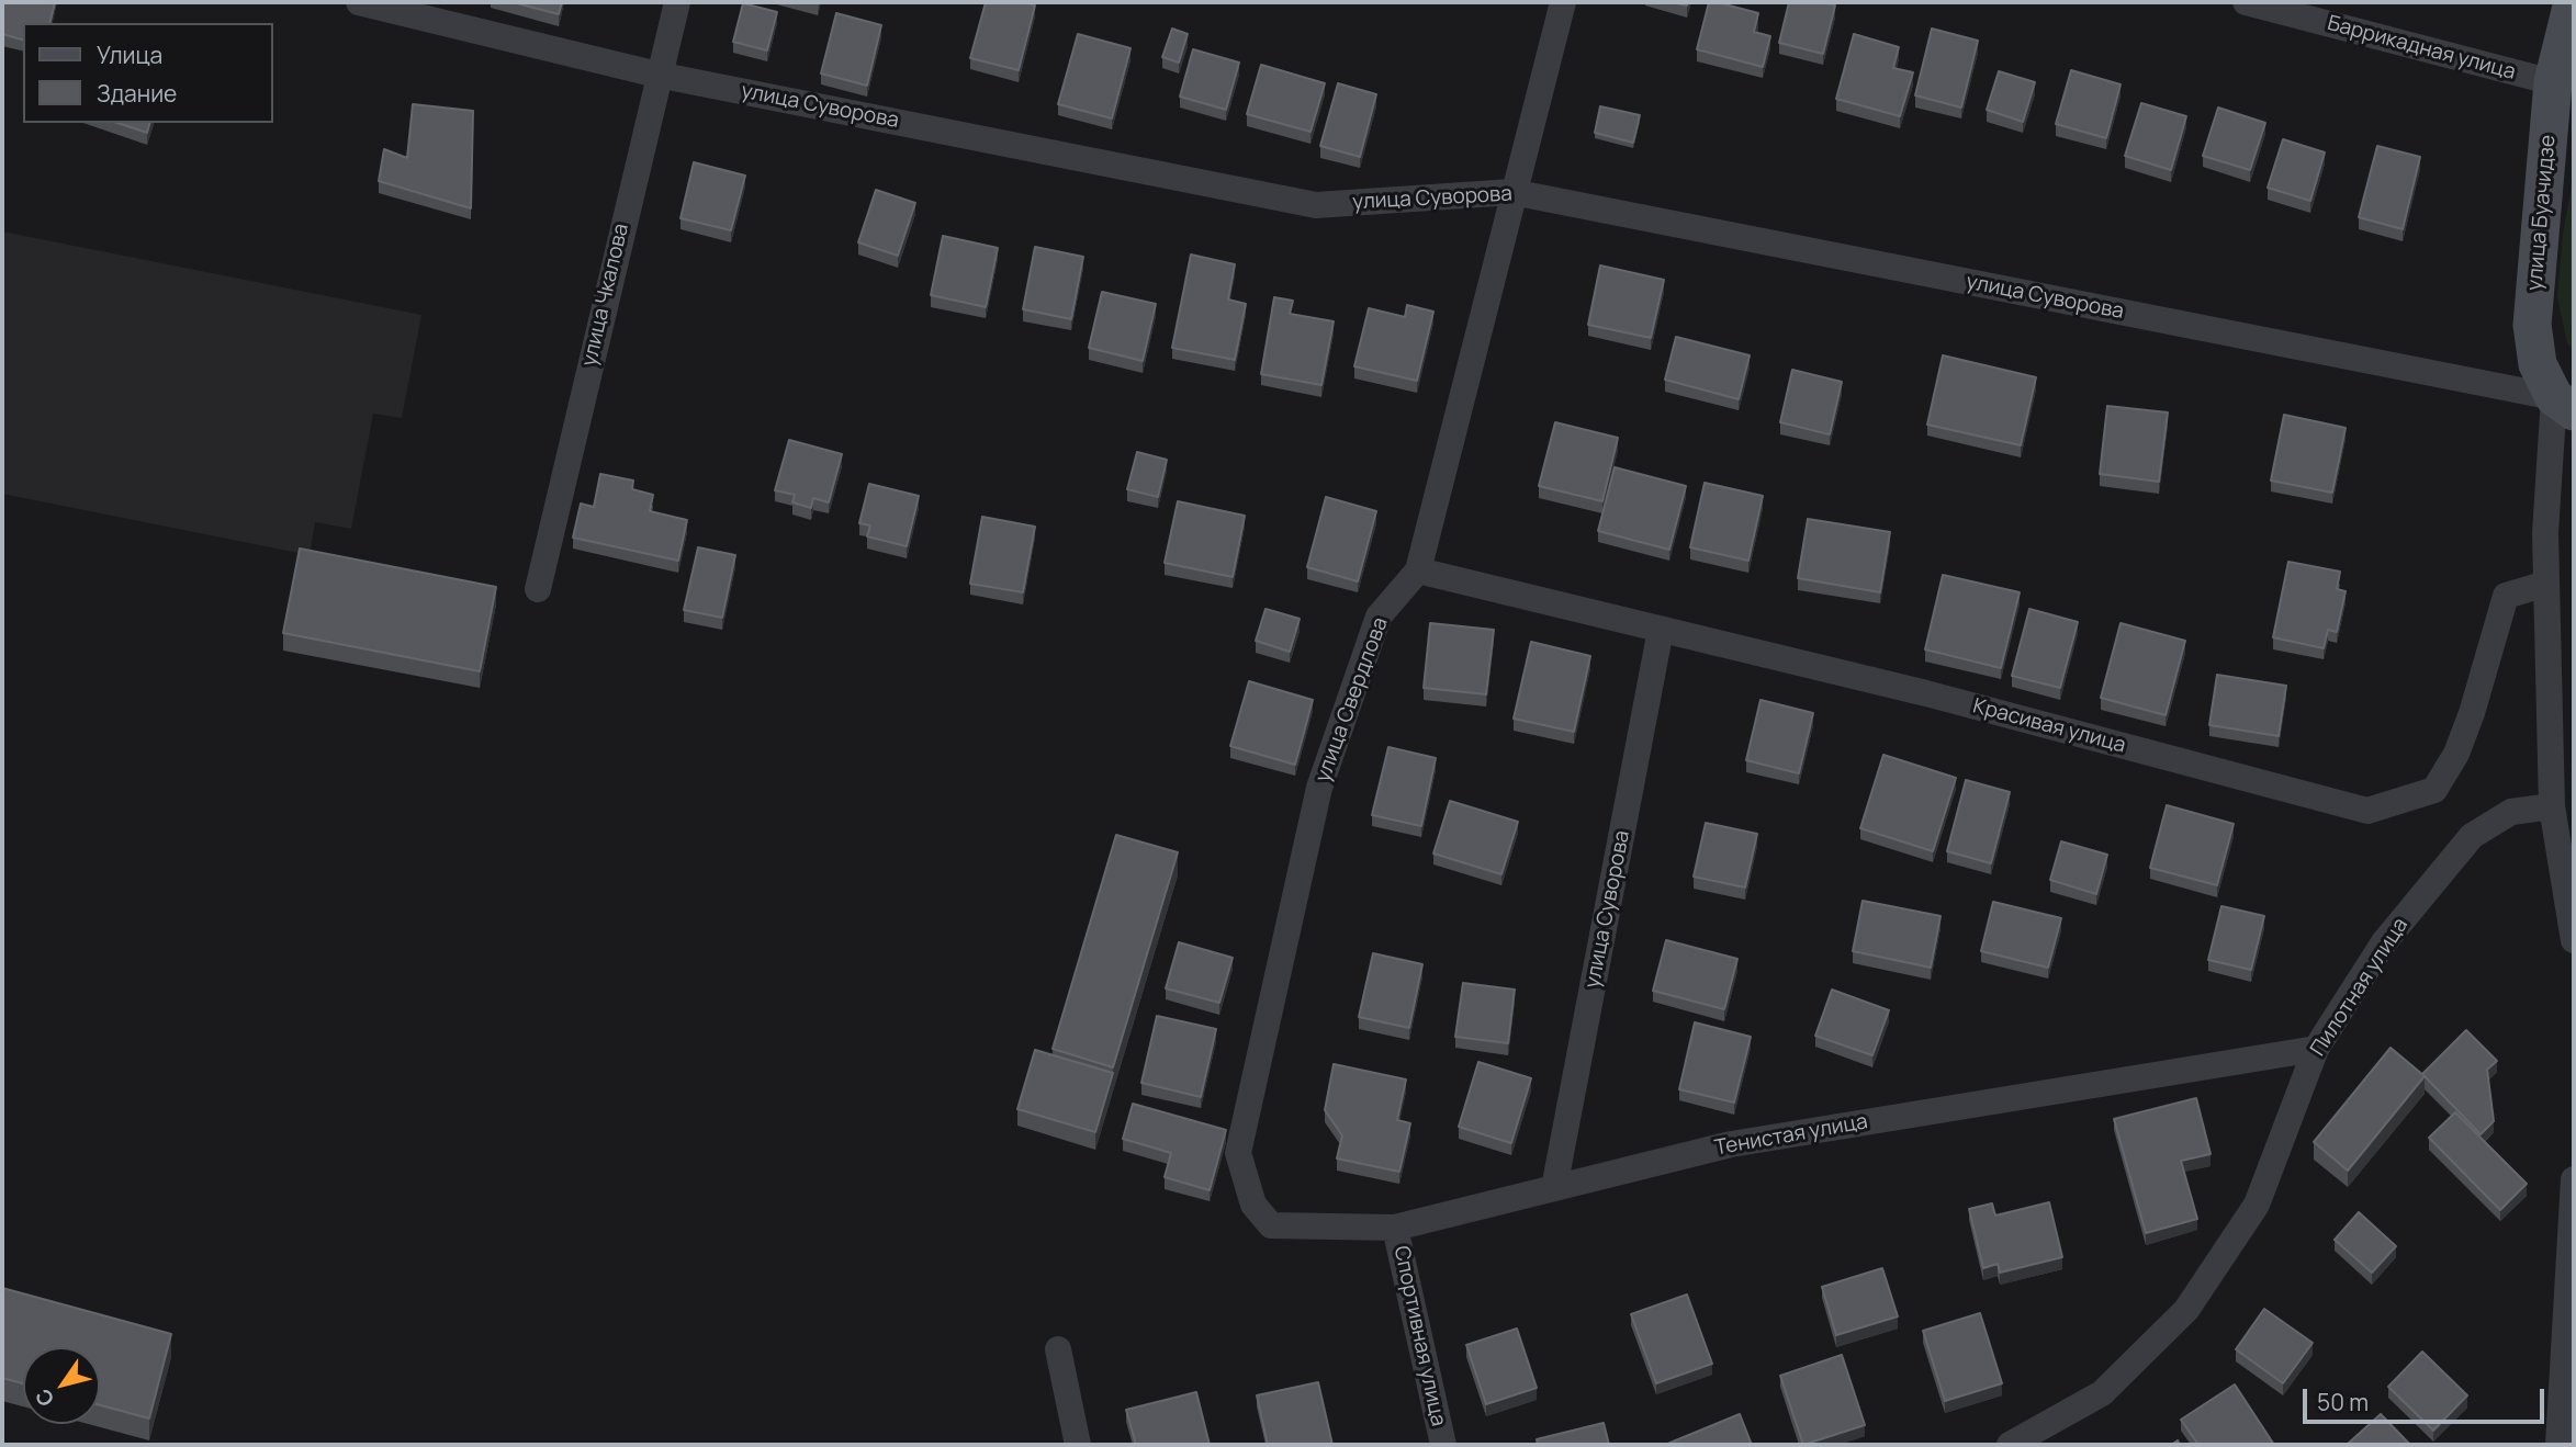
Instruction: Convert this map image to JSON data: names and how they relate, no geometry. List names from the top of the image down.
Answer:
{
  "streets": {
    "main road": ["улица Буачидзе"],
    "street": [
      "Баррикадная улица",
      "улица Суворова",
      "улица Чкалова",
      "улица Свердлова",
      "Красивая улица",
      "Пилотная улица",
      "Тенистая улица",
      "Спортивная улица"
    ]
  },
  "crossings": [
    ["Баррикадная улица", "улица Буачидзе"],
    ["улица Суворова", "улица Буачидзе"],
    ["улица Суворова", "улица Чкалова"],
    ["улица Суворова", "улица Свердлова"],
    ["улица Суворова", "Красивая улица"],
    ["улица Суворова", "Тенистая улица"],
    ["улица Свердлова", "Красивая улица"],
    ["улица Свердлова", "Тенистая улица"],
    ["Пилотная улица", "Тенистая улица"],
    ["Тенистая улица", "Спортивная улица"]
  ],
  "legend": ["Улица", "Здание"],
  "scale_bar": "50 m",
  "north": "bottom left"
}
